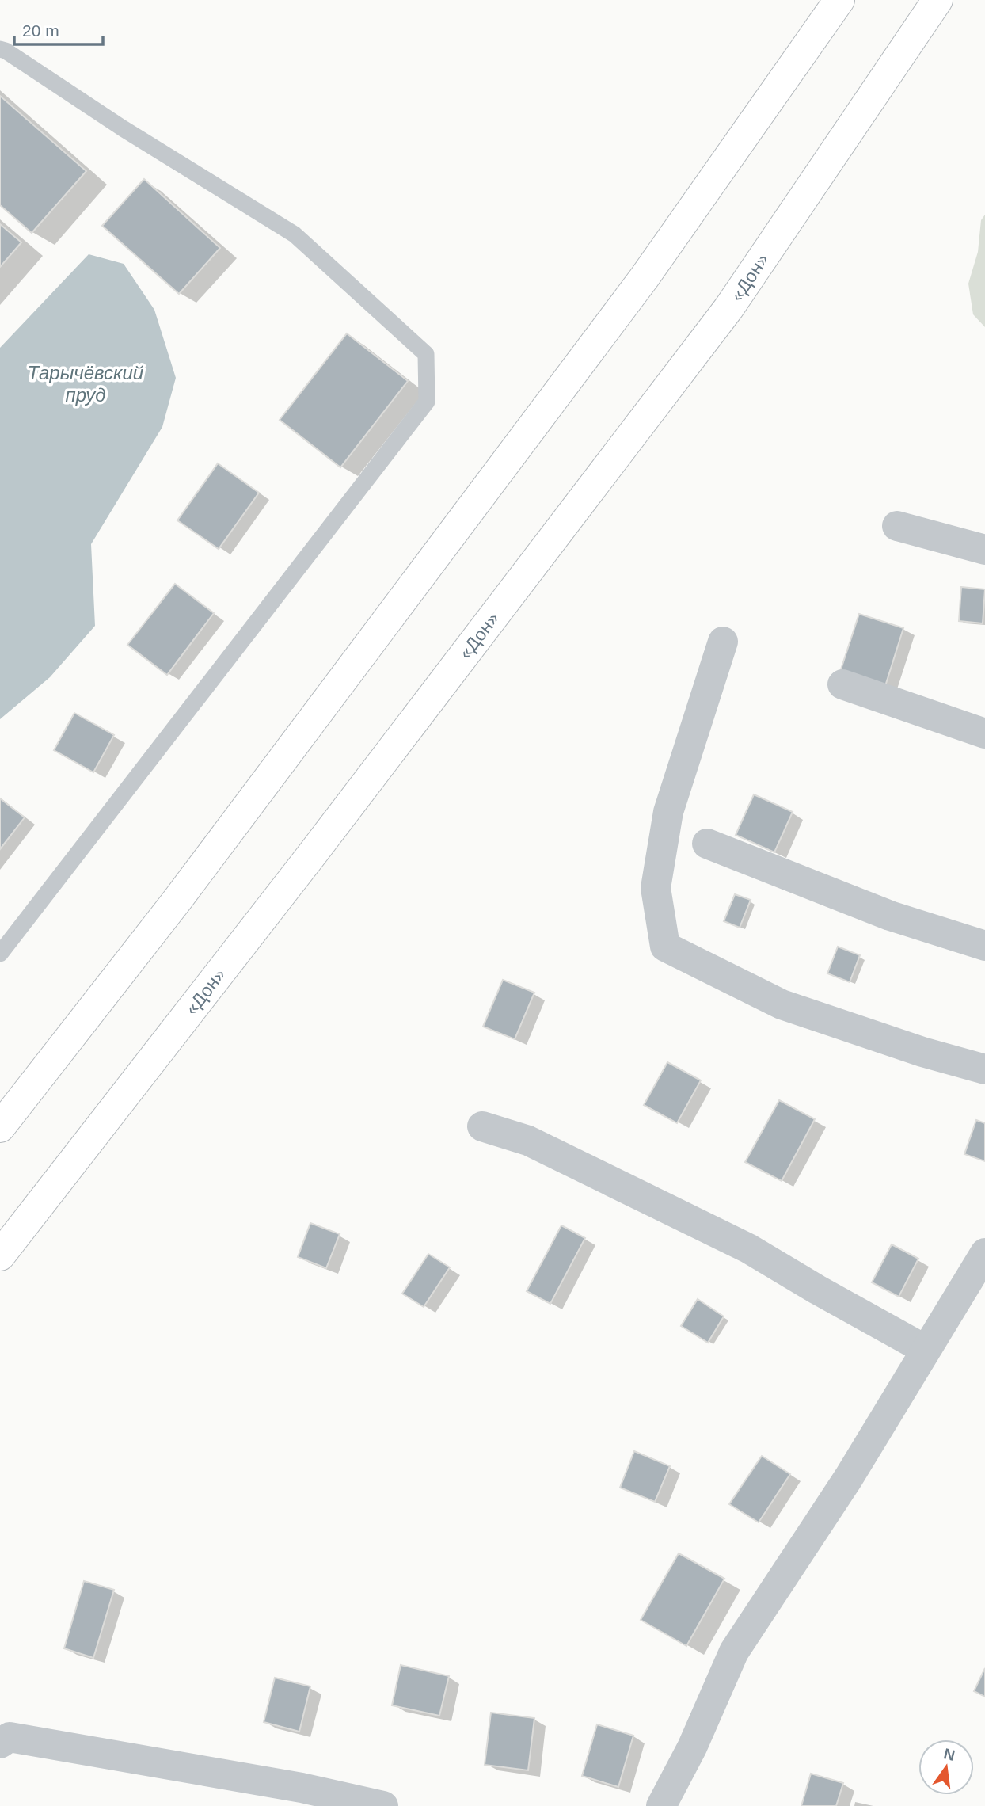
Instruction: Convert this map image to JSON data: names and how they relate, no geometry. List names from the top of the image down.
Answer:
{
  "streets": {
    "highway": ["«Дон»"]
  },
  "water": ["Тарычёвский пруд"],
  "scale_bar": "20 m",
  "north": "top"
}
